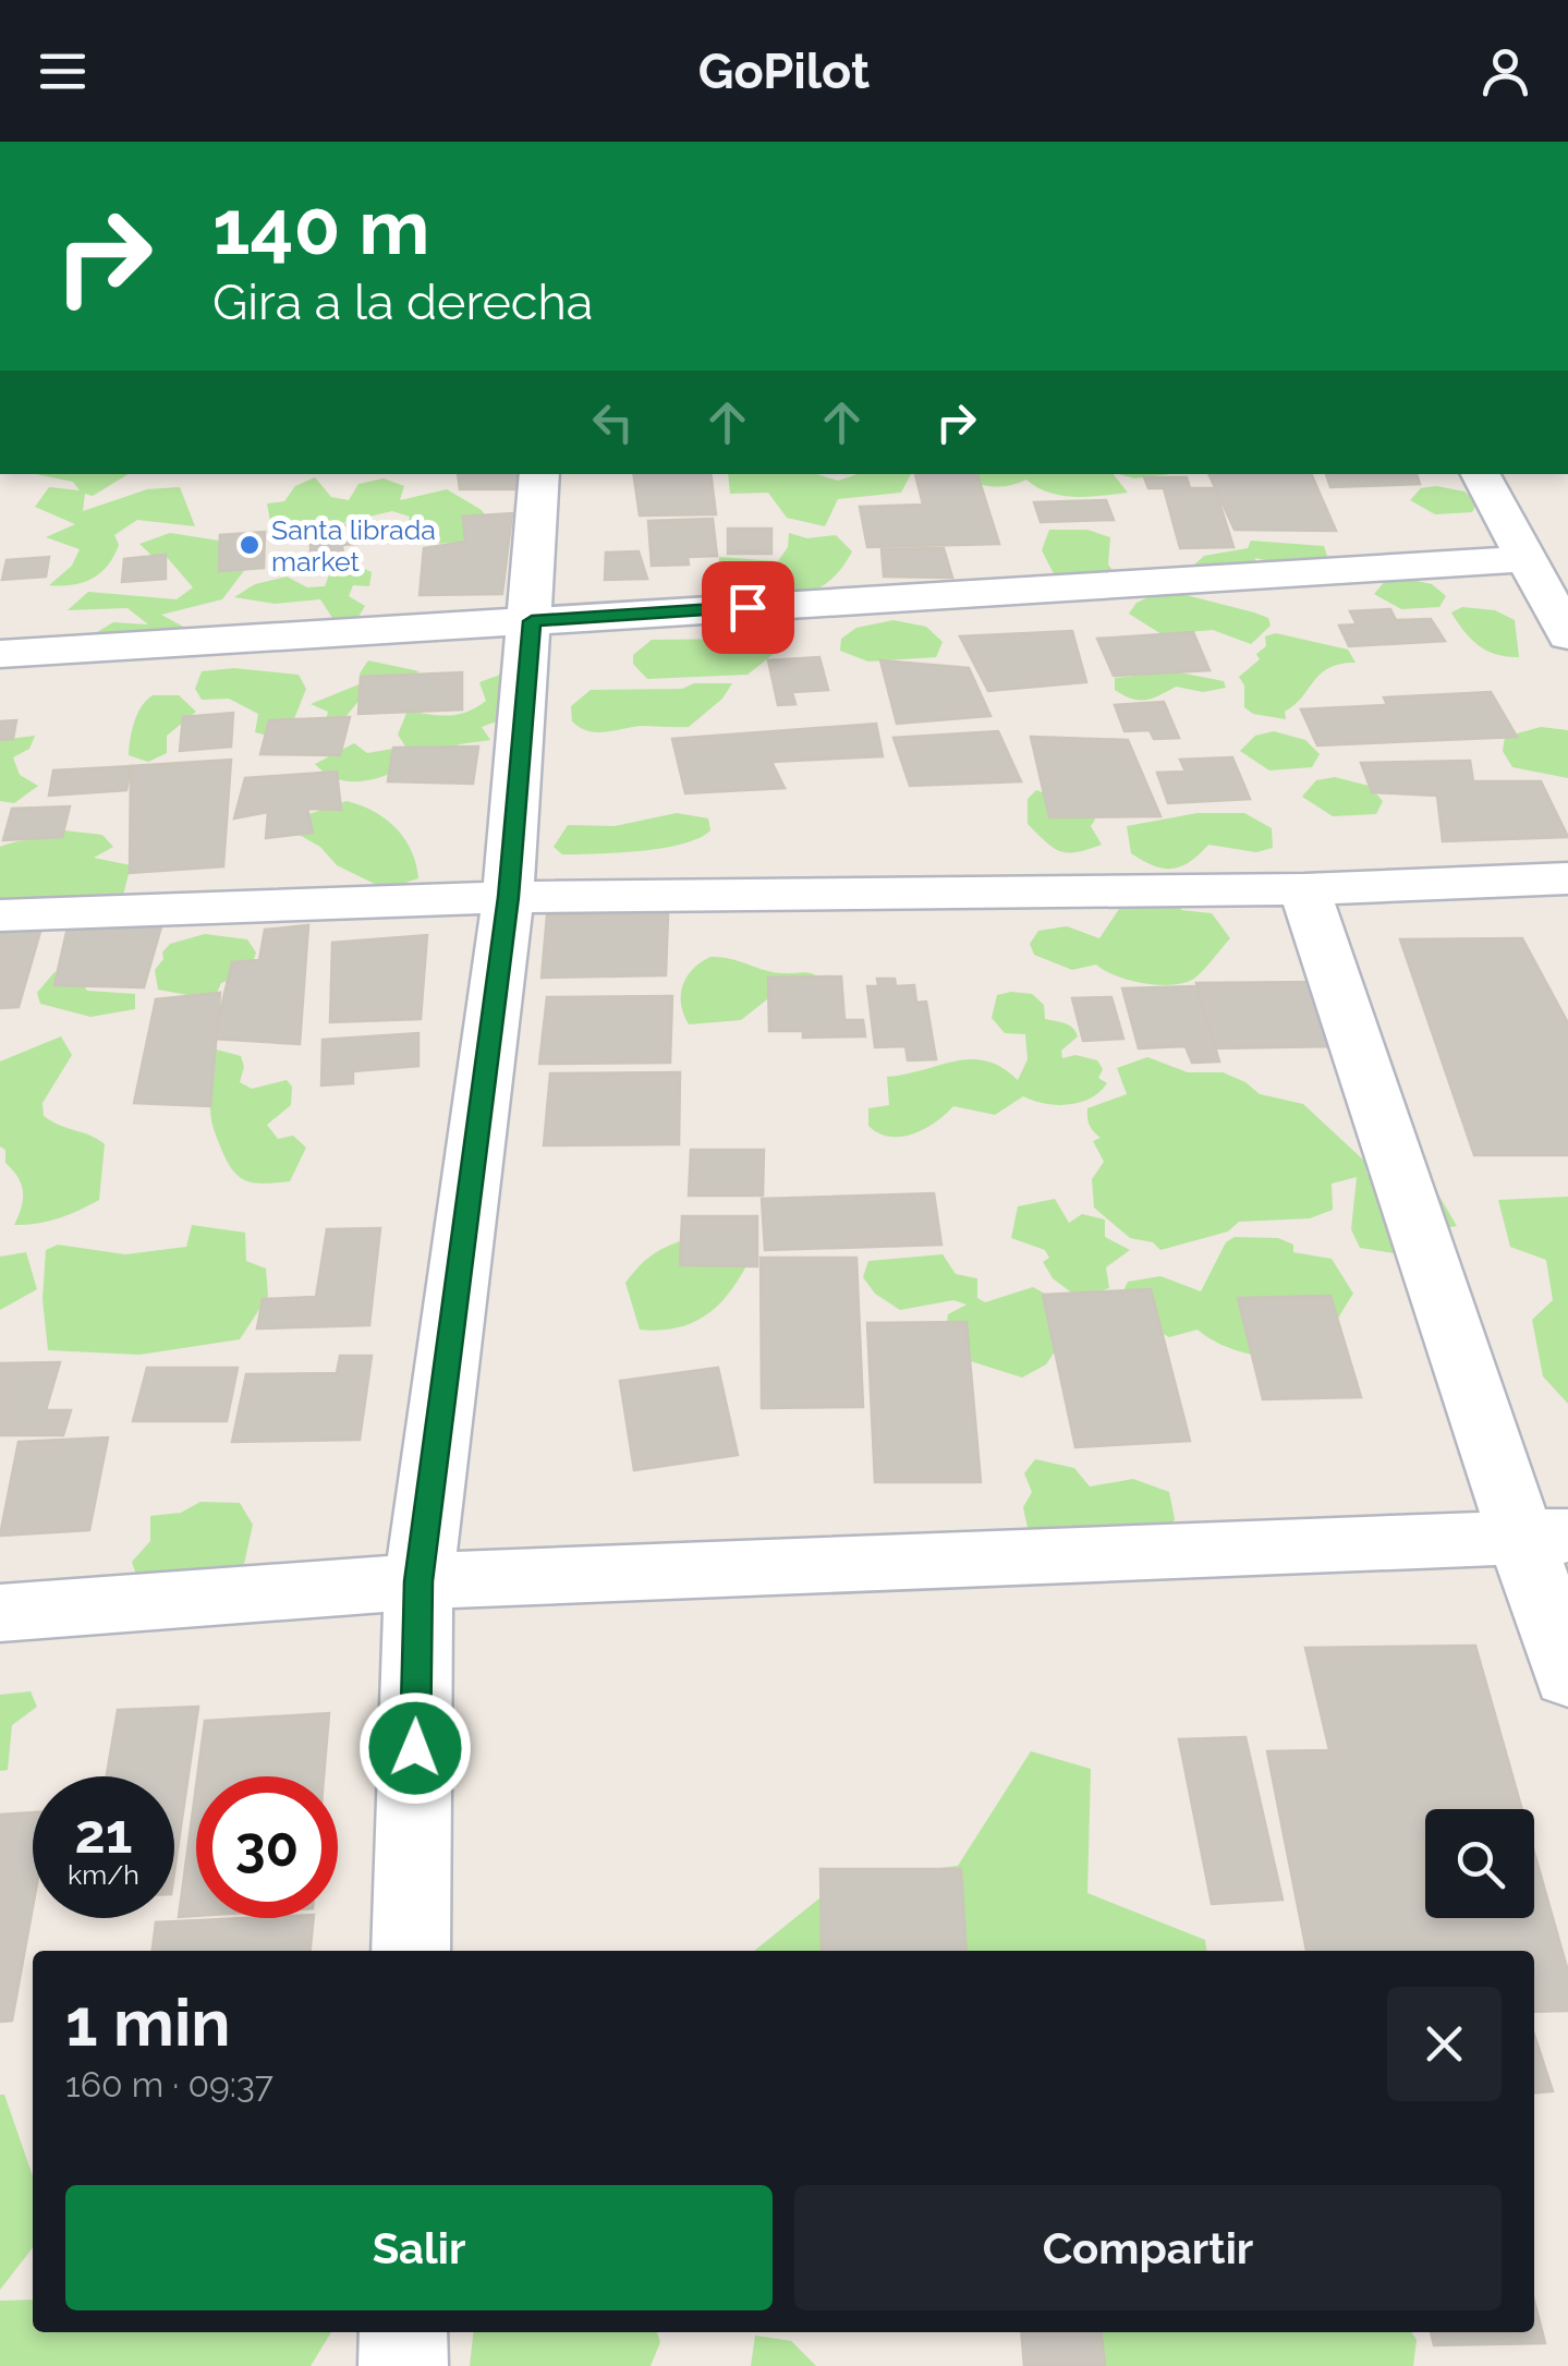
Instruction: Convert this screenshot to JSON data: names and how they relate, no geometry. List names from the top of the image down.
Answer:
{
  "places": ["Santa librada market"],
  "page": {
    "header": "GoPilot",
    "turn": ["140 m", "Gira a la derecha"],
    "speed": "21 km/h",
    "limit": "30",
    "heading": ["1 min", "160 m · 09:37"],
    "buttons": ["Salir", "Compartir"]
  }
}
